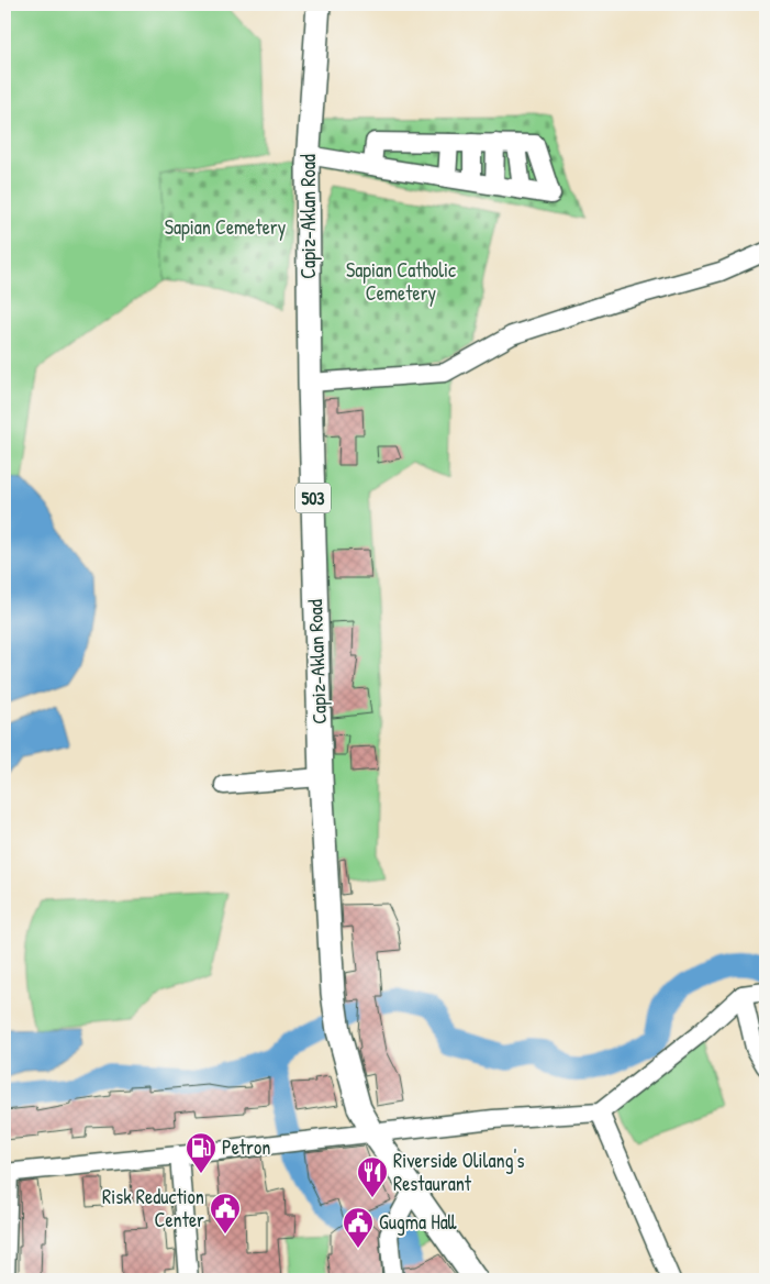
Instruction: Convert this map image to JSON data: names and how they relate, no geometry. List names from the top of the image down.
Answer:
{
  "streets": {
    "main road": ["Capiz-Aklan Road", "503"]
  },
  "parks": ["Sapian Cemetery", "Sapian Catholic Cemetery"],
  "places": {
    "fuel station": ["Petron"],
    "restaurant": ["Riverside Olilang's Restaurant"],
    "public building": ["Risk Reduction Center", "Gugma Hall"]
  }
}
